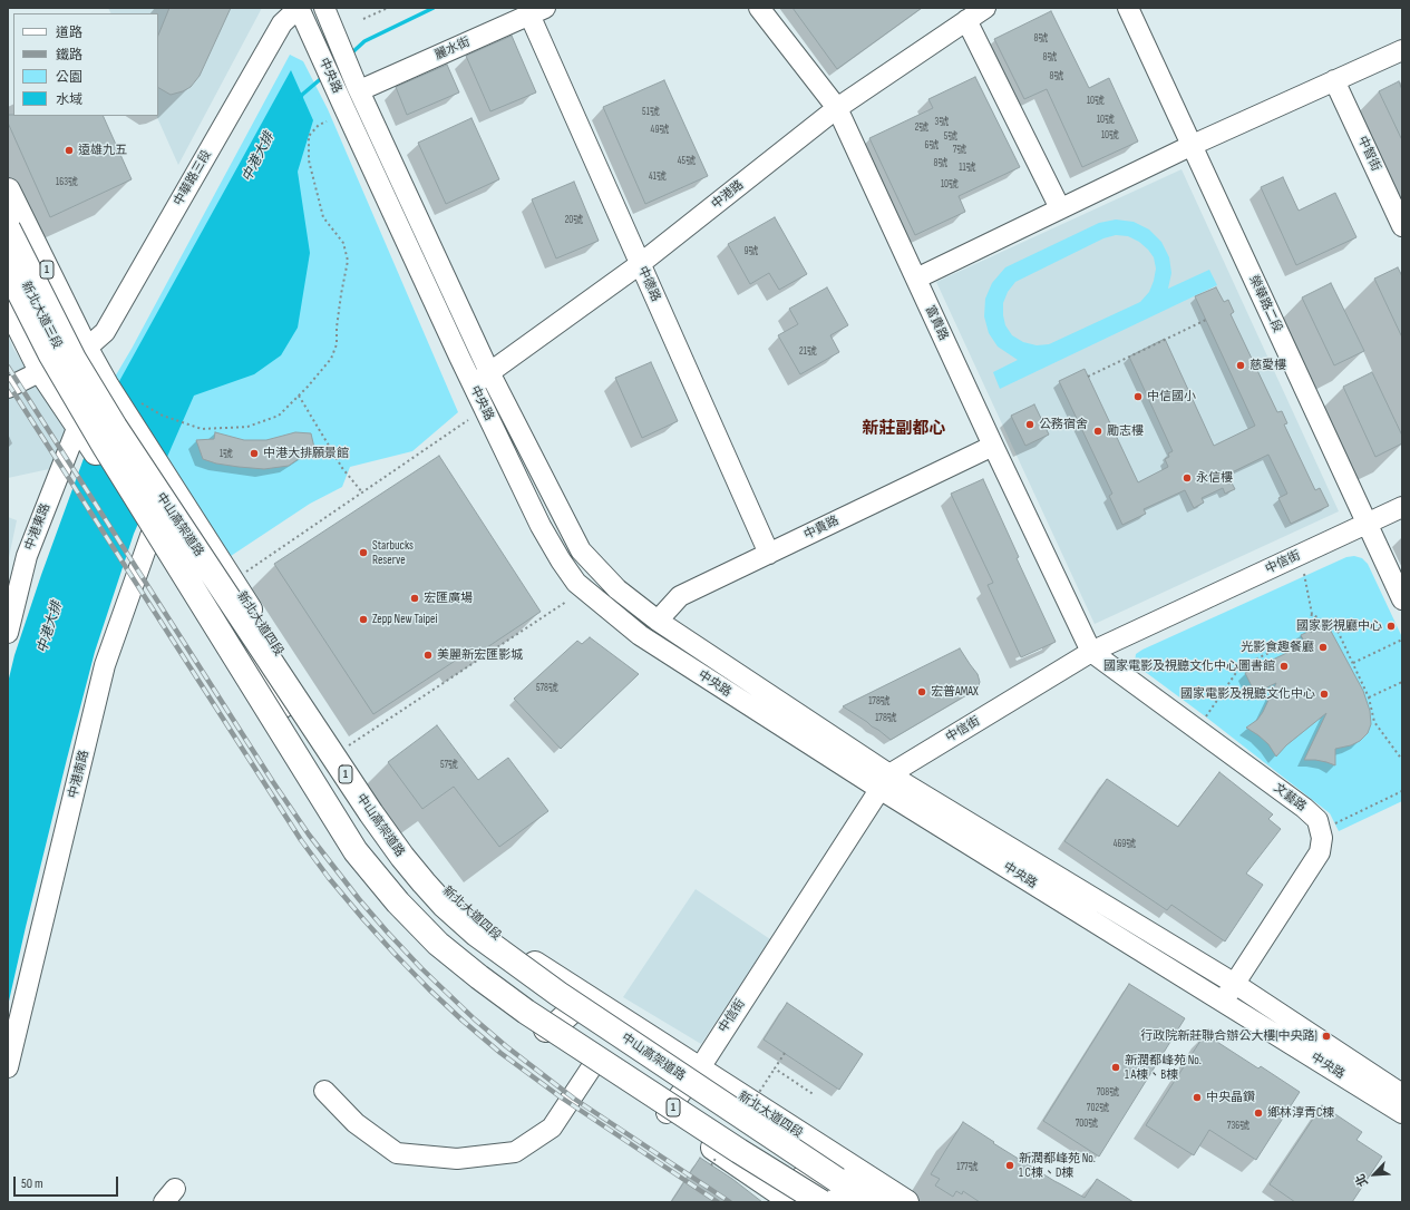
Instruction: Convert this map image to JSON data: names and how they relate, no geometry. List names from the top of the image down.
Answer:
{
  "streets": {
    "main road": [
      "1",
      "新北大道三段",
      "中山高架道路",
      "新北大道四段"
    ],
    "street": [
      "麗水街",
      "中央路",
      "中智街",
      "中華路三段",
      "中港路",
      "中德路",
      "榮華路二段",
      "富貴路",
      "中港東路",
      "中貴路",
      "中信街",
      "中港南路",
      "文藝路"
    ]
  },
  "crossings": [
    ["麗水街", "中央路"],
    ["麗水街", "中德路"],
    ["中央路", "中華路三段"],
    ["中央路", "中港路"],
    ["中央路", "中貴路"],
    ["中央路", "中信街"],
    ["中央路", "文藝路"],
    ["中華路三段", "新北大道三段"],
    ["中華路三段", "新北大道四段"],
    ["中港路", "中德路"],
    ["中港路", "富貴路"],
    ["中德路", "中貴路"],
    ["榮華路二段", "中信街"],
    ["新北大道三段", "新北大道四段"],
    ["富貴路", "中貴路"],
    ["富貴路", "中信街"],
    ["富貴路", "文藝路"],
    ["中山高架道路", "新北大道四段"],
    ["中港東路", "新北大道四段"],
    ["中信街", "新北大道四段"],
    ["中信街", "文藝路"],
    ["新北大道四段", "中港南路"]
  ],
  "districts": ["新莊副都心"],
  "water": ["中港大排"],
  "places": [
    "遠雄九五",
    "慈愛樓",
    "中信國小",
    "公務宿舍",
    "勵志樓",
    "中港大排願景館",
    "永信樓",
    "Starbucks Reserve",
    "宏匯廣場",
    "Zepp New Taipei",
    "國家影視廳中心",
    "光影食趣餐廳",
    "美麗新宏匯影城",
    "國家電影及視聽文化中心圖書館",
    "宏普AMAX",
    "國家電影及視聽文化中心",
    "行政院新莊聯合辦公大樓(中央路)",
    "新潤都峰苑 No. 1 A棟、B棟",
    "中央晶鑽",
    "鄉林淳青C棟",
    "新潤都峰苑 No. 1 C棟、D棟"
  ],
  "house_numbers": [
    "8號",
    "8號",
    "8號",
    "10號",
    "51號",
    "10號",
    "3號",
    "2號",
    "49號",
    "10號",
    "5號",
    "6號",
    "7號",
    "45號",
    "8號",
    "11號",
    "41號",
    "163號",
    "10號",
    "20號",
    "9號",
    "21號",
    "1號",
    "578號",
    "178號",
    "178號",
    "57號",
    "469號",
    "708號",
    "702號",
    "700號",
    "736號",
    "177號"
  ],
  "legend": [
    "道路",
    "鐵路",
    "公園",
    "水域"
  ],
  "scale_bar": "50 m",
  "north": "bottom left"
}
